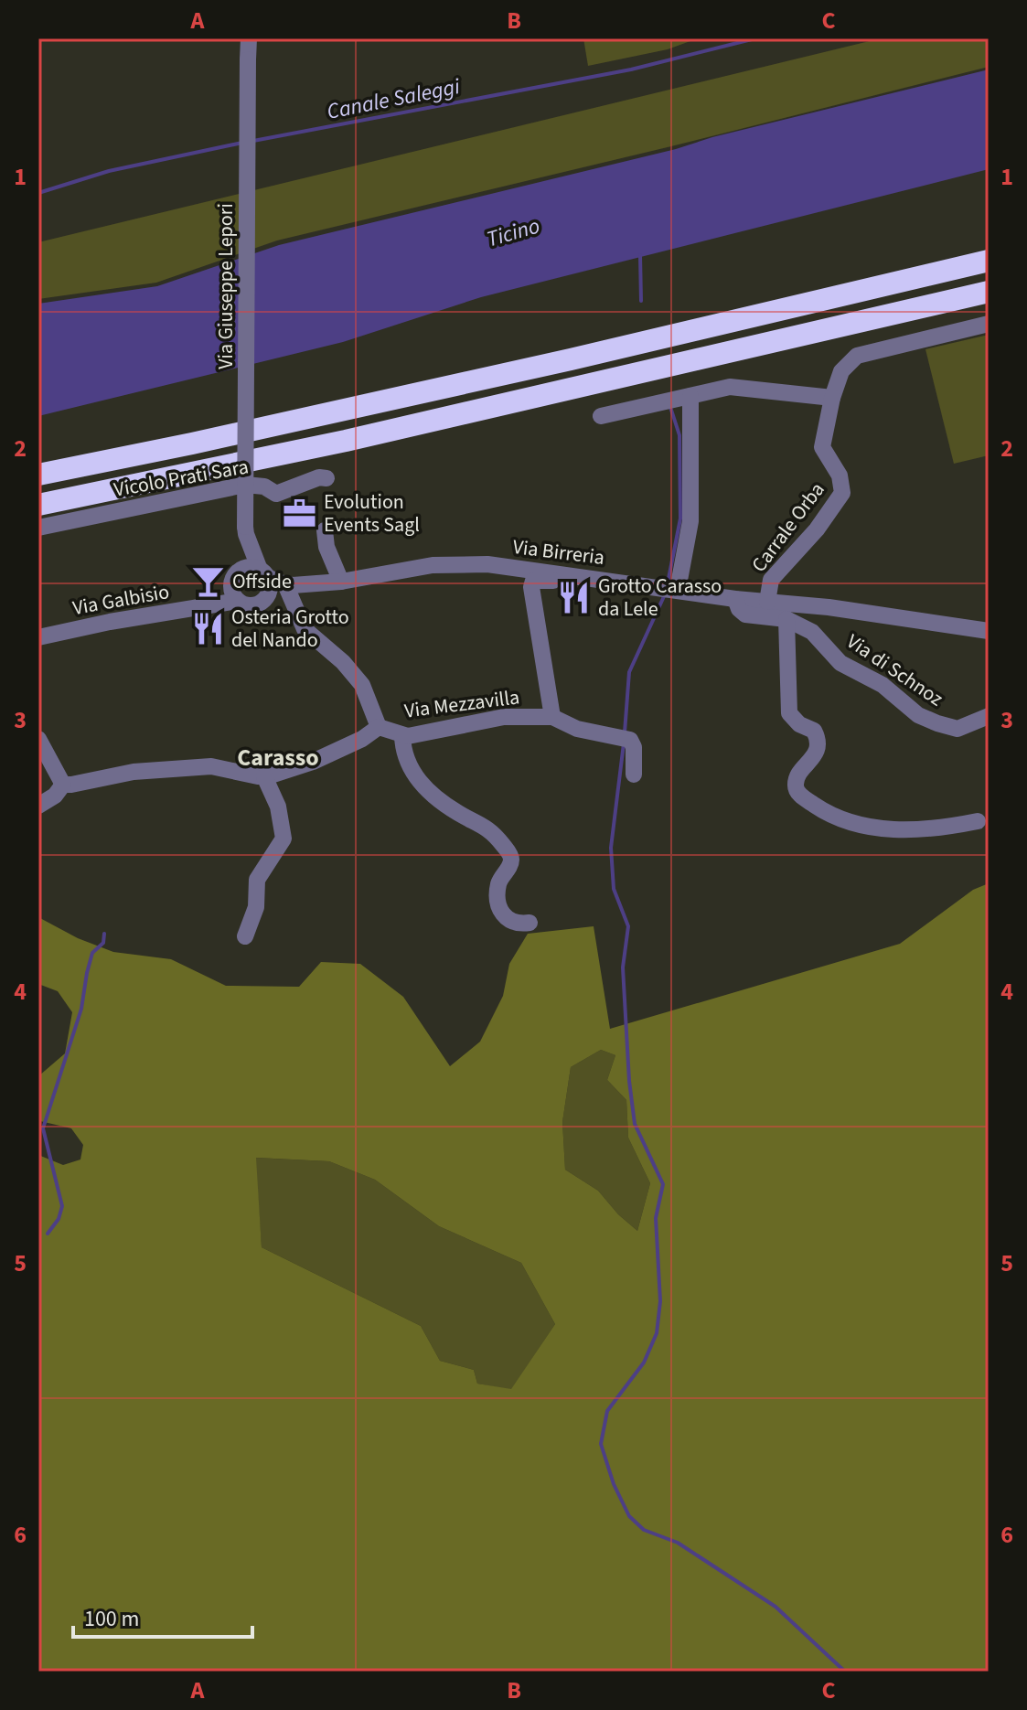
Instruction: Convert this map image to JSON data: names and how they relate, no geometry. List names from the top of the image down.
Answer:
{
  "streets": {
    "street": [
      "Via Giuseppe Lepori",
      "Vicolo Prati Sara",
      "Carrale Orba",
      "Via Birreria",
      "Via Galbisio",
      "Via di Schnoz",
      "Via Mezzavilla"
    ]
  },
  "crossings": [
    ["Via Giuseppe Lepori", "Via Birreria"],
    ["Via Giuseppe Lepori", "Via Galbisio"],
    ["Carrale Orba", "Via Birreria"],
    ["Via Birreria", "Via Galbisio"]
  ],
  "districts": ["Carasso"],
  "water": ["Canale Saleggi", "Ticino"],
  "places": {
    "office": ["Evolution Events Sagl"],
    "bar": ["Offside"],
    "restaurant": ["Grotto Carasso da Lele", "Osteria Grotto del Nando"]
  },
  "scale_bar": "100 m",
  "grid": {
    "columns": ["A", "B", "C"],
    "rows": [
      "1",
      "2",
      "3",
      "4",
      "5",
      "6"
    ]
  }
}
